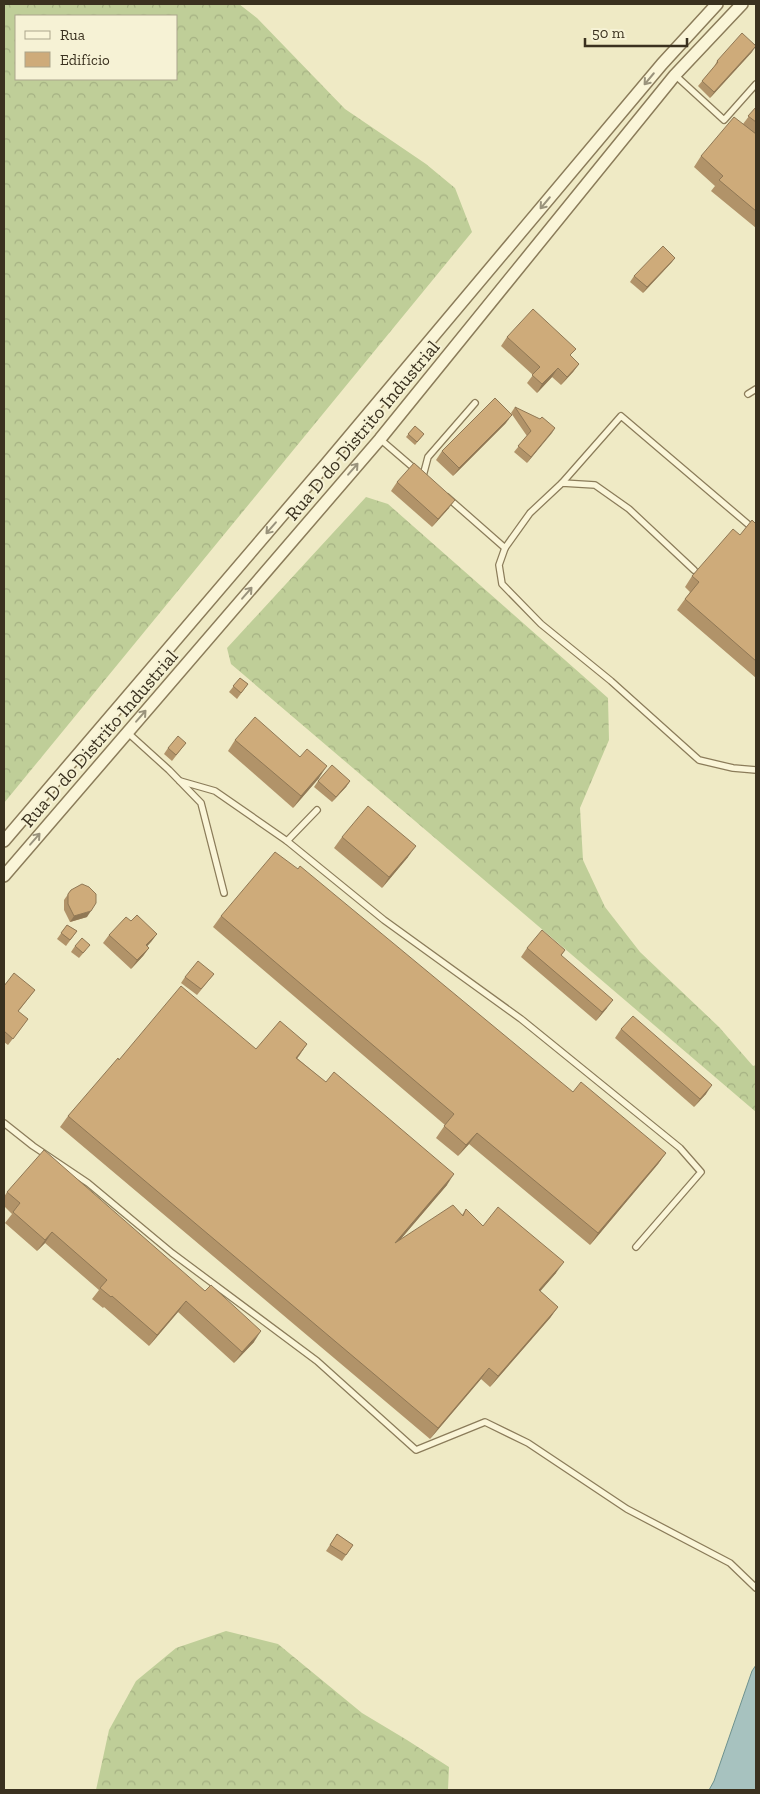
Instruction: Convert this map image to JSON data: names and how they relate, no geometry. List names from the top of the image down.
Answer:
{
  "streets": {
    "street": ["Rua D do Distrito Industrial"]
  },
  "legend": ["Rua", "Edifício"],
  "scale_bar": "50 m"
}
